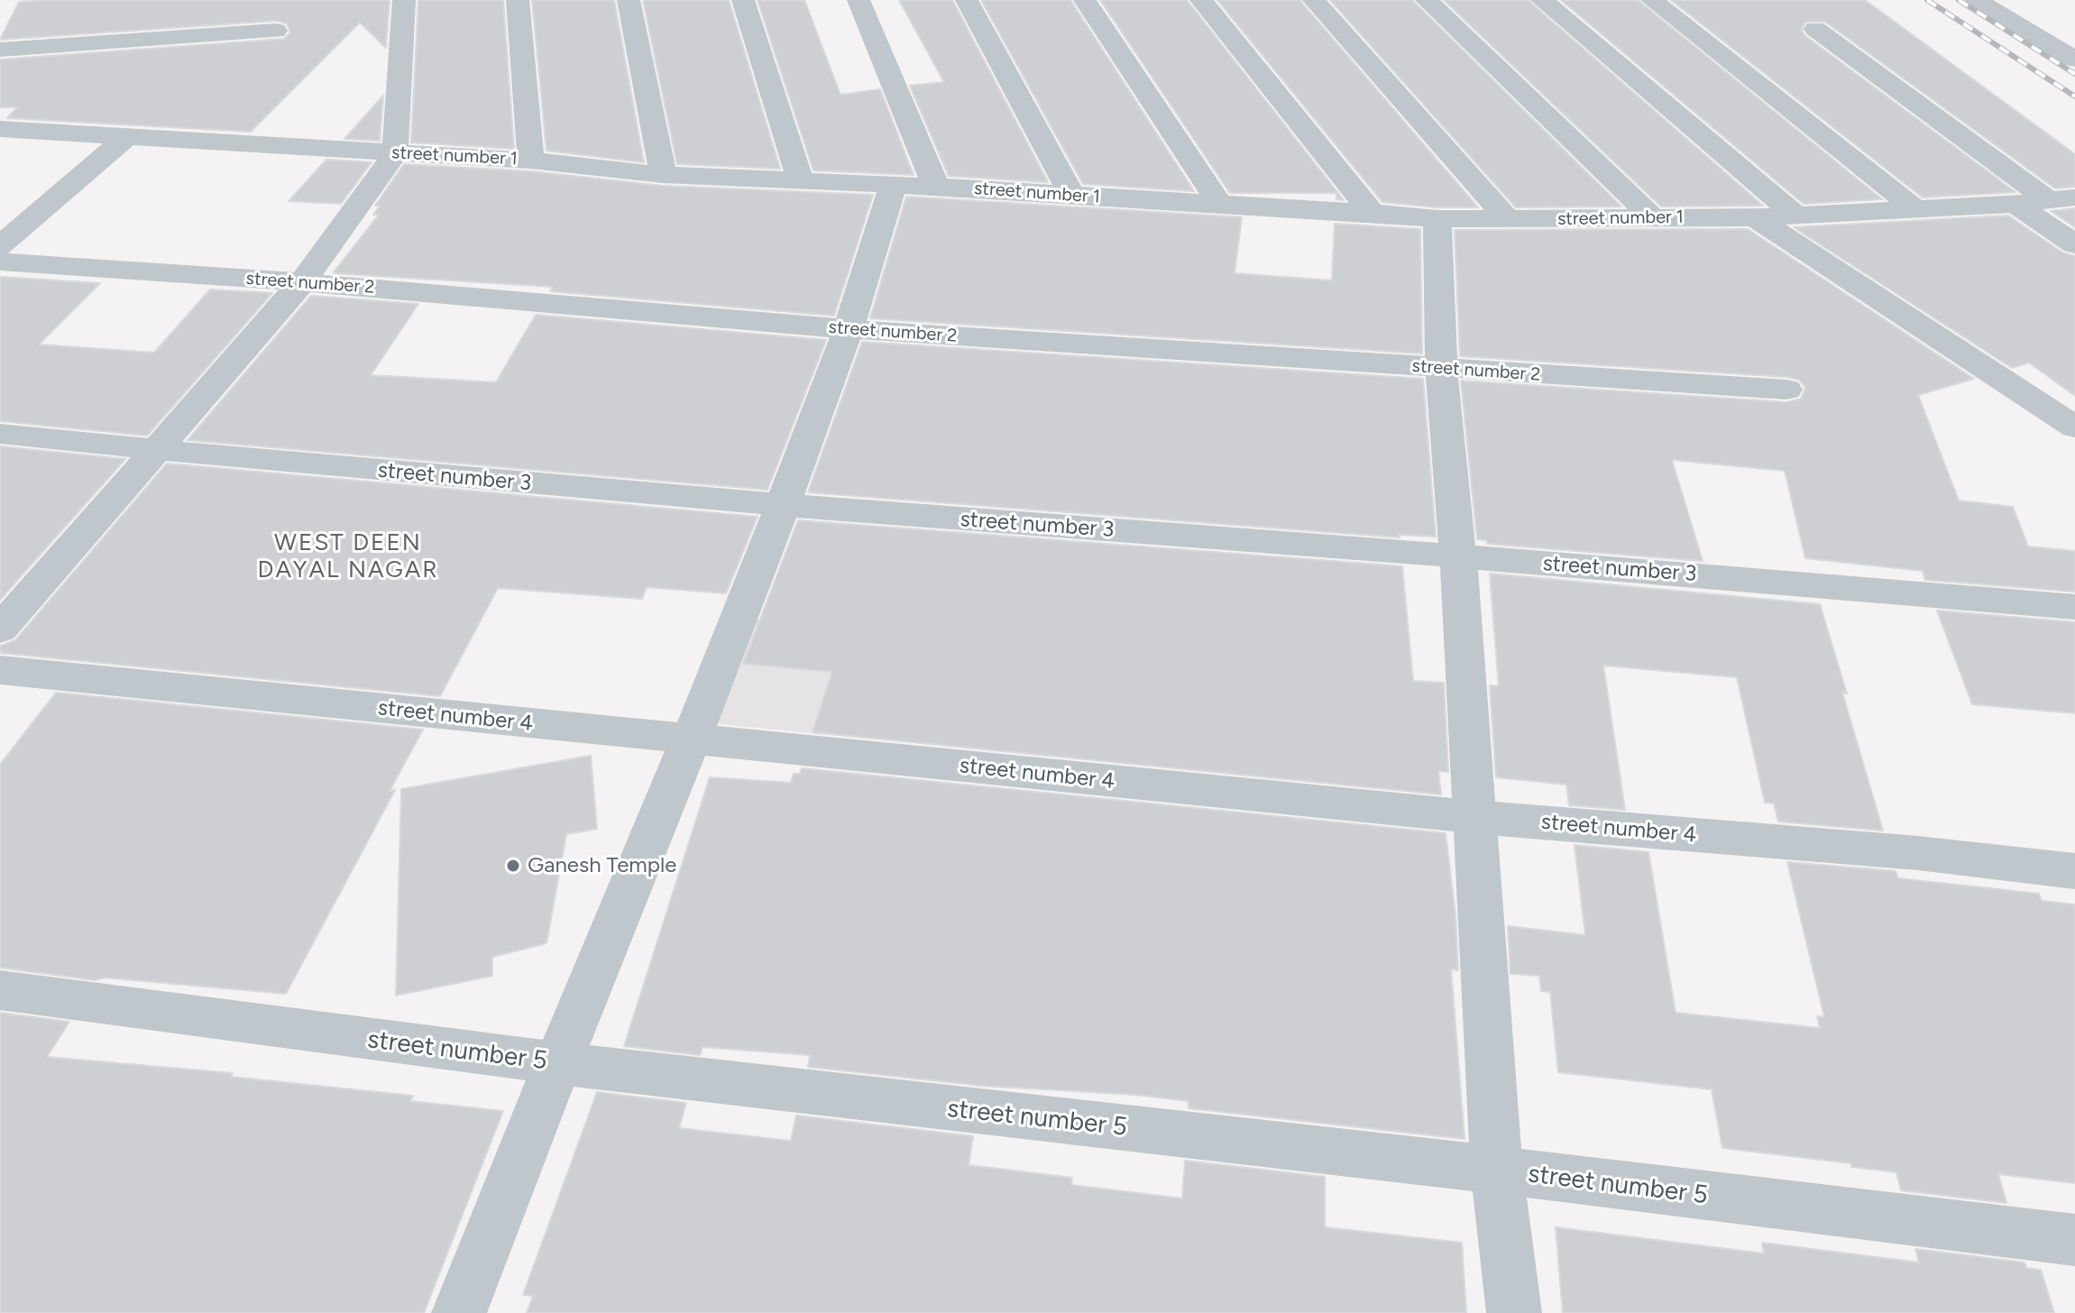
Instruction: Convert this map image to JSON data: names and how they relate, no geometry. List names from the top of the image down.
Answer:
{
  "streets": {
    "street": [
      "street number 1",
      "street number 2",
      "street number 3",
      "street number 4",
      "street number 5"
    ]
  },
  "districts": ["WEST DEEN DAYAL NAGAR"],
  "places": ["Ganesh Temple"]
}
